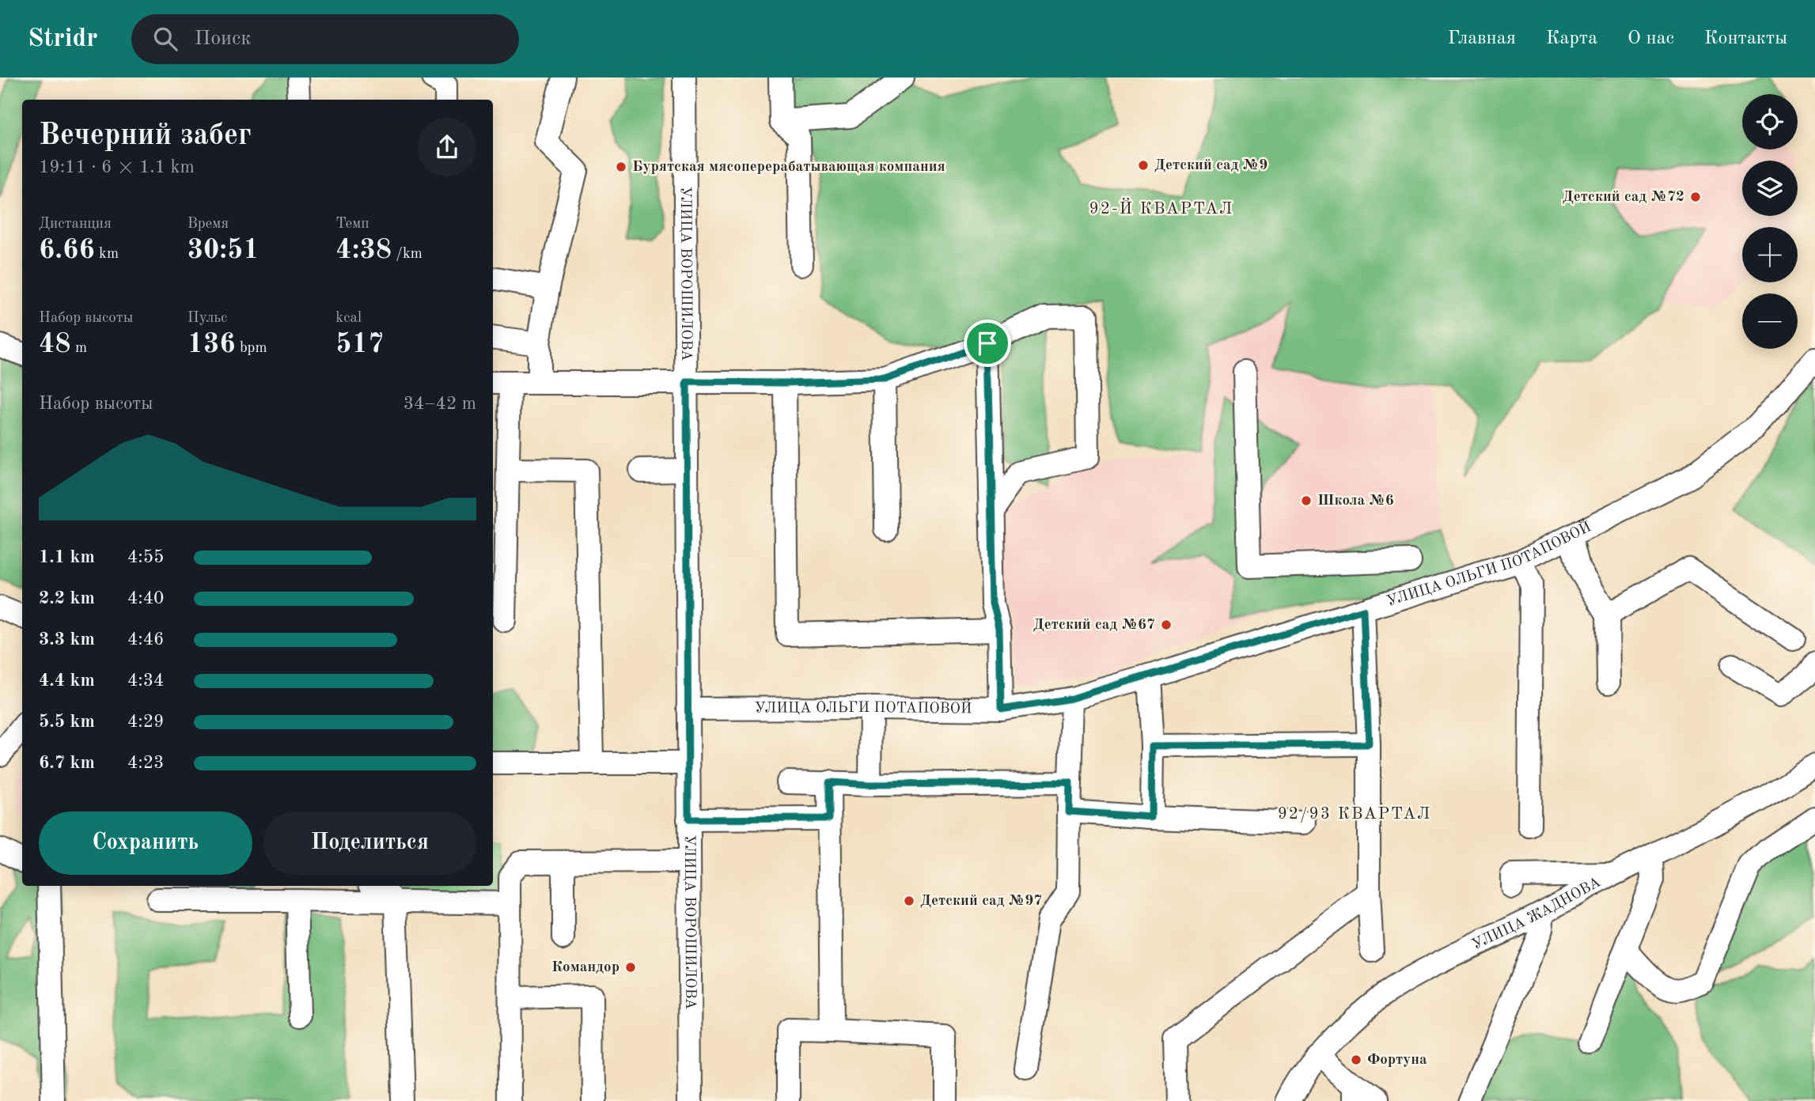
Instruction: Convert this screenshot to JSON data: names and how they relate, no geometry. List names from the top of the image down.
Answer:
{
  "streets": {
    "street": ["УЛИЦА ВОРОШИЛОВА", "УЛИЦА ОЛЬГИ ПОТАПОВОЙ", "УЛИЦА ЖАДНОВА"]
  },
  "crossings": [
    ["УЛИЦА ВОРОШИЛОВА", "УЛИЦА ОЛЬГИ ПОТАПОВОЙ"]
  ],
  "districts": ["92-Й КВАРТАЛ", "92/93 КВАРТАЛ"],
  "places": [
    "Детский сад №9",
    "Бурятская мясоперерабатывающая компания",
    "Детский сад №72",
    "Школа №6",
    "Детский сад №67",
    "Детский сад №97",
    "Командор",
    "Фортуна"
  ],
  "page": {
    "header": "Stridr",
    "search": "Поиск",
    "nav": [
      "Главная",
      "Карта",
      "О нас",
      "Контакты"
    ],
    "map_buttons": ["+", "−"],
    "heading": ["Вечерний забег", "19:11 · 6 × 1.1 km"],
    "stats": [
      ["Дистанция", "6.66 km"],
      ["Время", "30:51"],
      ["Темп", "4:38 /km"],
      ["Набор высоты", "48 m"],
      ["Пульс", "136 bpm"],
      ["kcal", "517"]
    ],
    "chart": ["Набор высоты", "34–42 m"],
    "list": [
      {
        "name": "1.1 km",
        "note": "4:55"
      },
      {
        "name": "2.2 km",
        "note": "4:40"
      },
      {
        "name": "3.3 km",
        "note": "4:46"
      },
      {
        "name": "4.4 km",
        "note": "4:34"
      },
      {
        "name": "5.5 km",
        "note": "4:29"
      },
      {
        "name": "6.7 km",
        "note": "4:23"
      }
    ],
    "buttons": ["Сохранить", "Поделиться"]
  }
}
